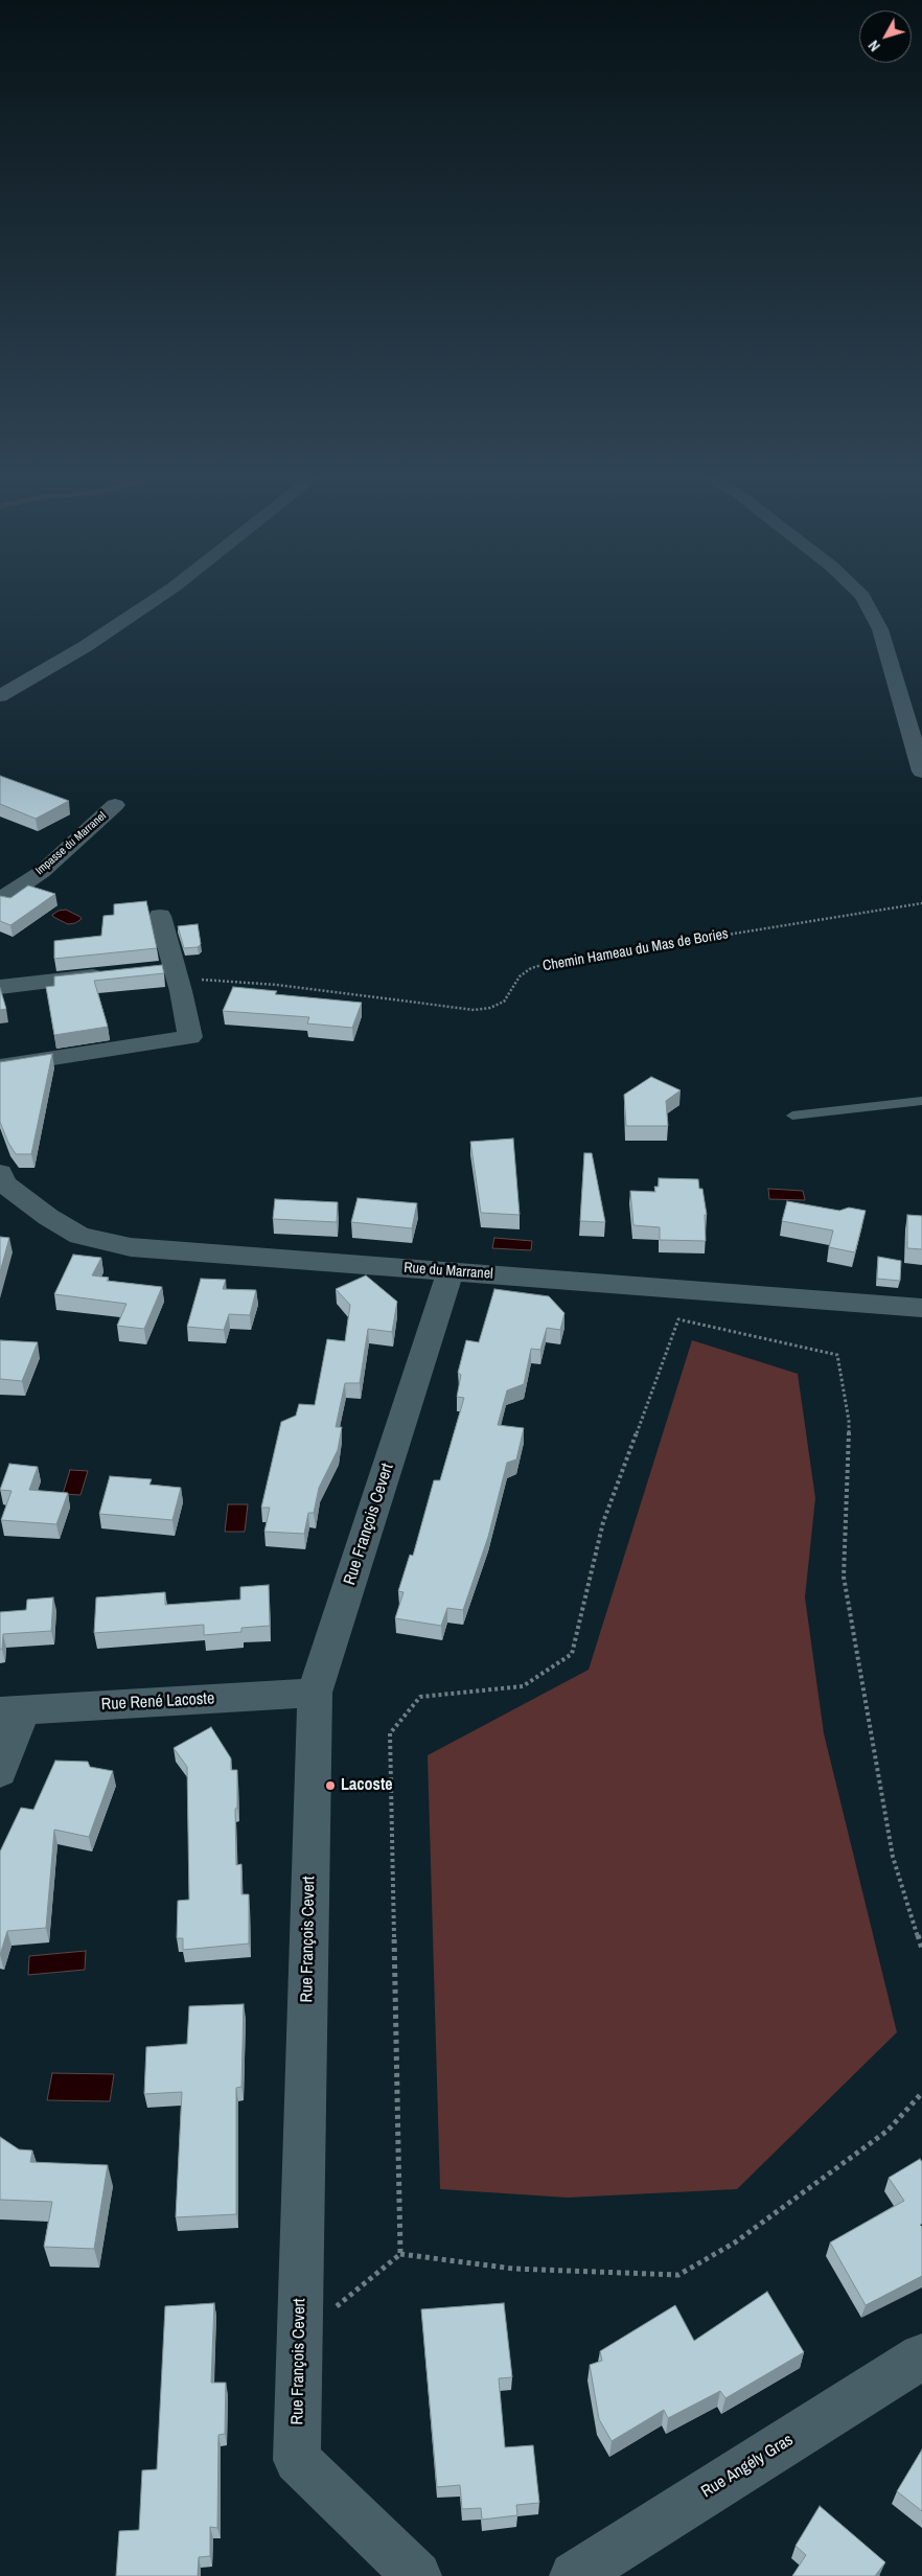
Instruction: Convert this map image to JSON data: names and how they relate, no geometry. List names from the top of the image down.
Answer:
{
  "streets": {
    "street": [
      "Impasse du Marranel",
      "Rue du Marranel",
      "Rue François Cevert",
      "Rue René Lacoste",
      "Rue Angély Gras"
    ],
    "path": ["Chemin Hameau du Mas de Bories"]
  },
  "crossings": [
    ["Rue du Marranel", "Rue François Cevert"],
    ["Rue François Cevert", "Rue René Lacoste"]
  ],
  "places": ["Lacoste"],
  "north": "bottom left"
}
